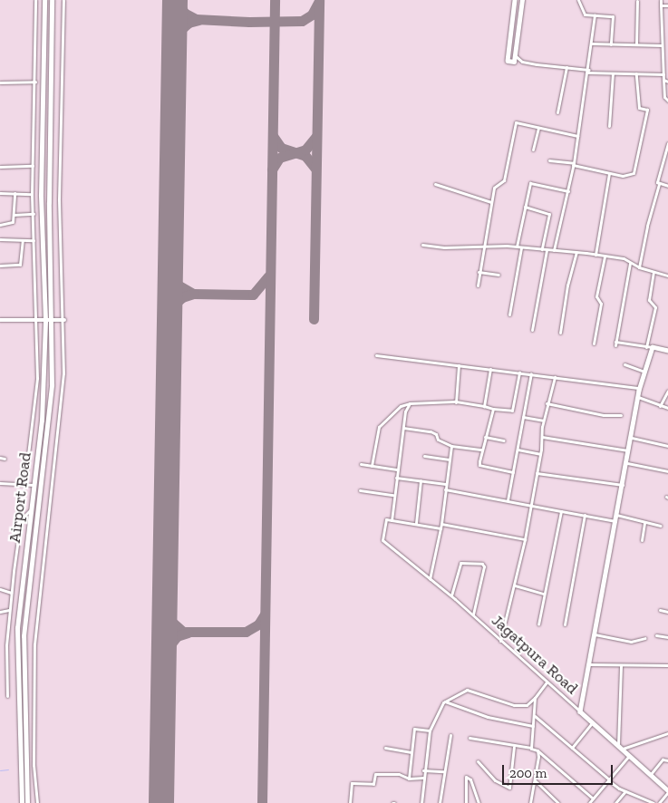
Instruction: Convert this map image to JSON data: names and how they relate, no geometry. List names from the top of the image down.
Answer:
{
  "streets": {
    "street": ["Airport Road", "Jagatpura Road"]
  },
  "scale_bar": "200 m"
}
